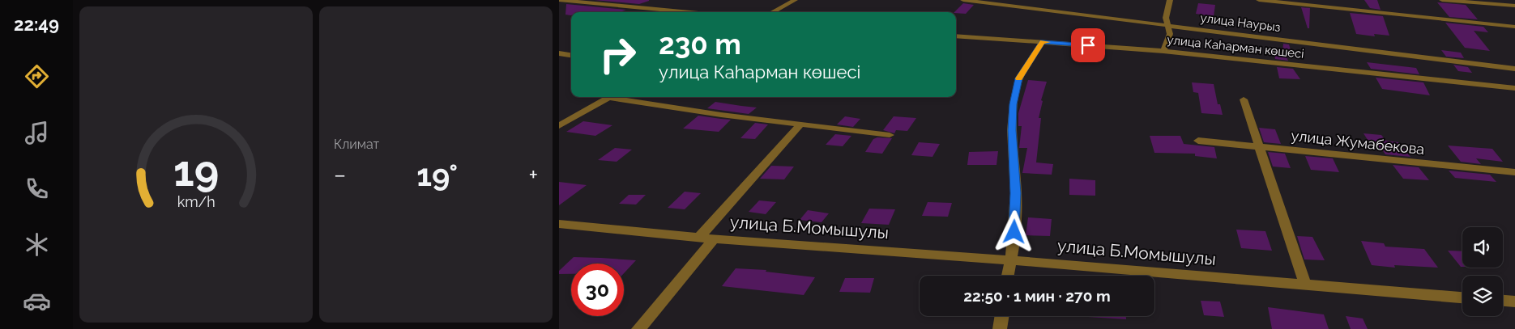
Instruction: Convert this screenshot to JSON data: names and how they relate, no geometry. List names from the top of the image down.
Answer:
{
  "streets": {
    "street": [
      "улица Наурыз",
      "улица Каһарман көшесі",
      "улица Жумабекова",
      "улица Б.Момышулы"
    ]
  },
  "page": {
    "tabs": "22:49",
    "tile": "Климат",
    "turn": ["230 m", "улица Каһарман көшесі"],
    "heat": ["−", "19°", "+"],
    "limit": "30",
    "trip": "22:50 · 1 мин · 270 m",
    "gauge": ["19", "km/h"]
  }
}
